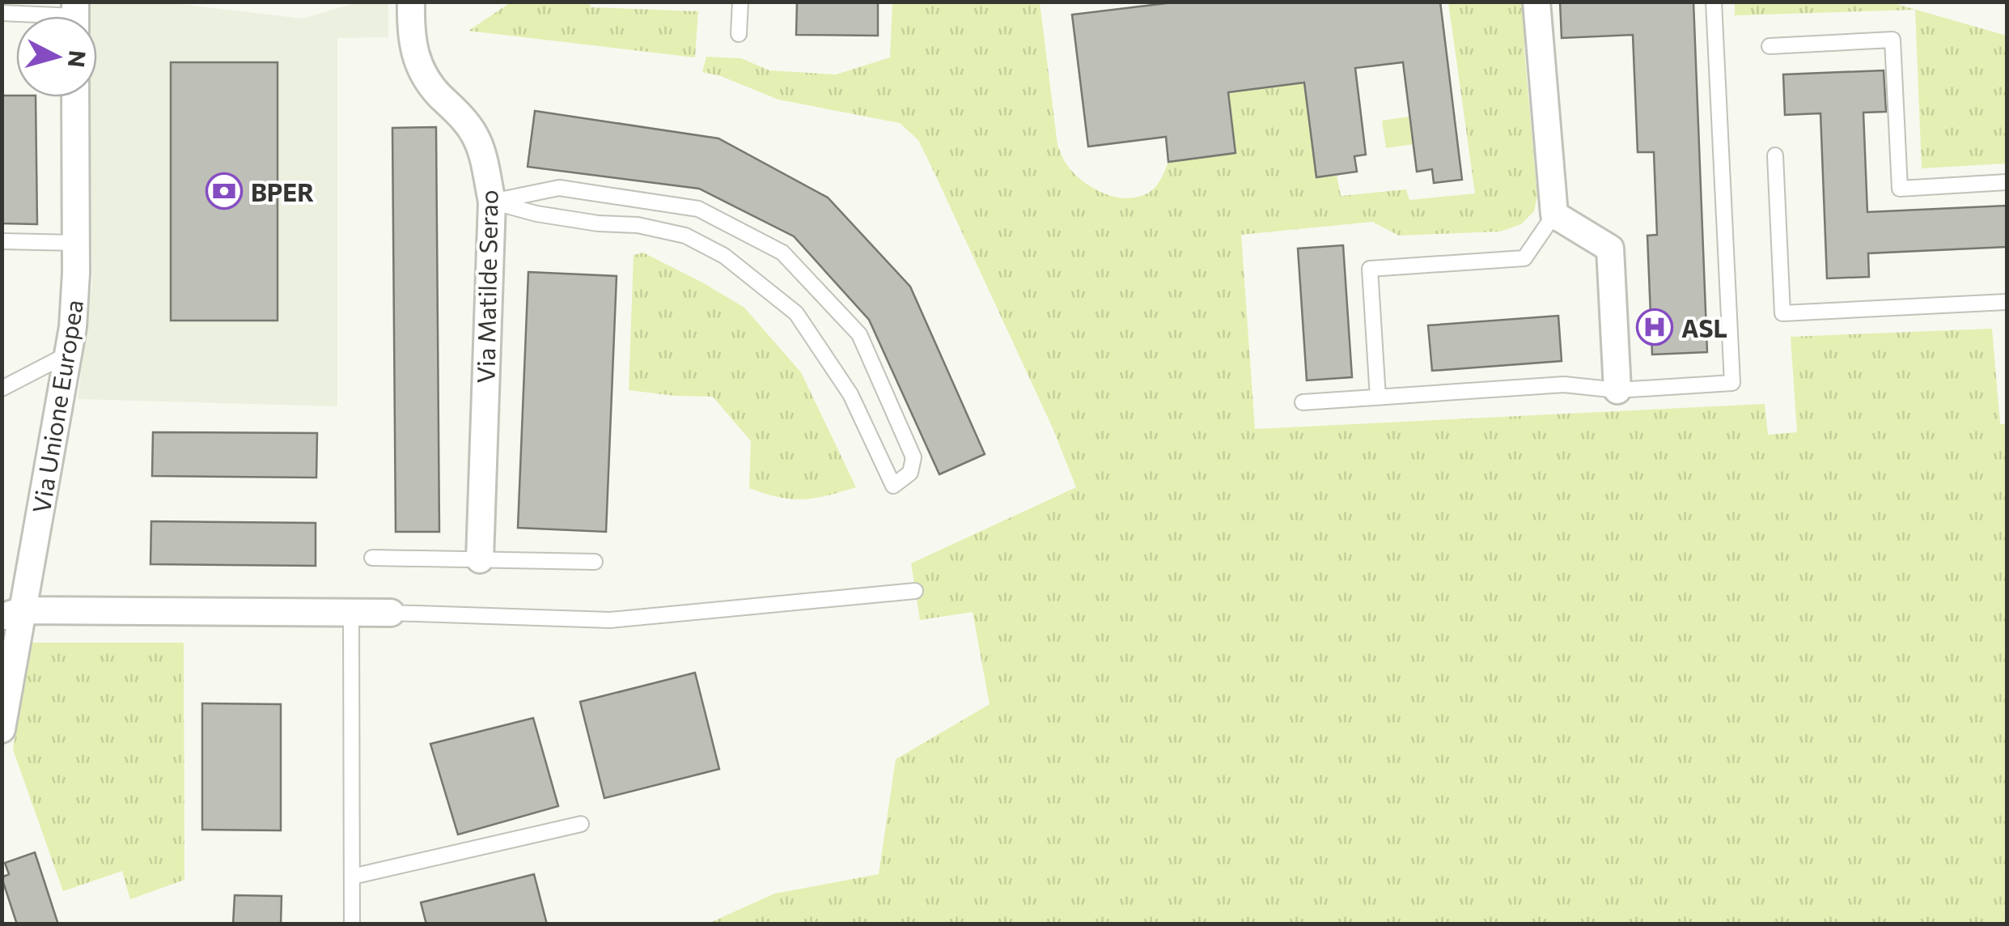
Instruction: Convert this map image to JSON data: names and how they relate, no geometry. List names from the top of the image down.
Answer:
{
  "streets": {
    "street": ["Via Matilde Serao", "Via Unione Europea"]
  },
  "places": {
    "bank": ["BPER"],
    "hospital": ["ASL"]
  },
  "north": "right"
}
